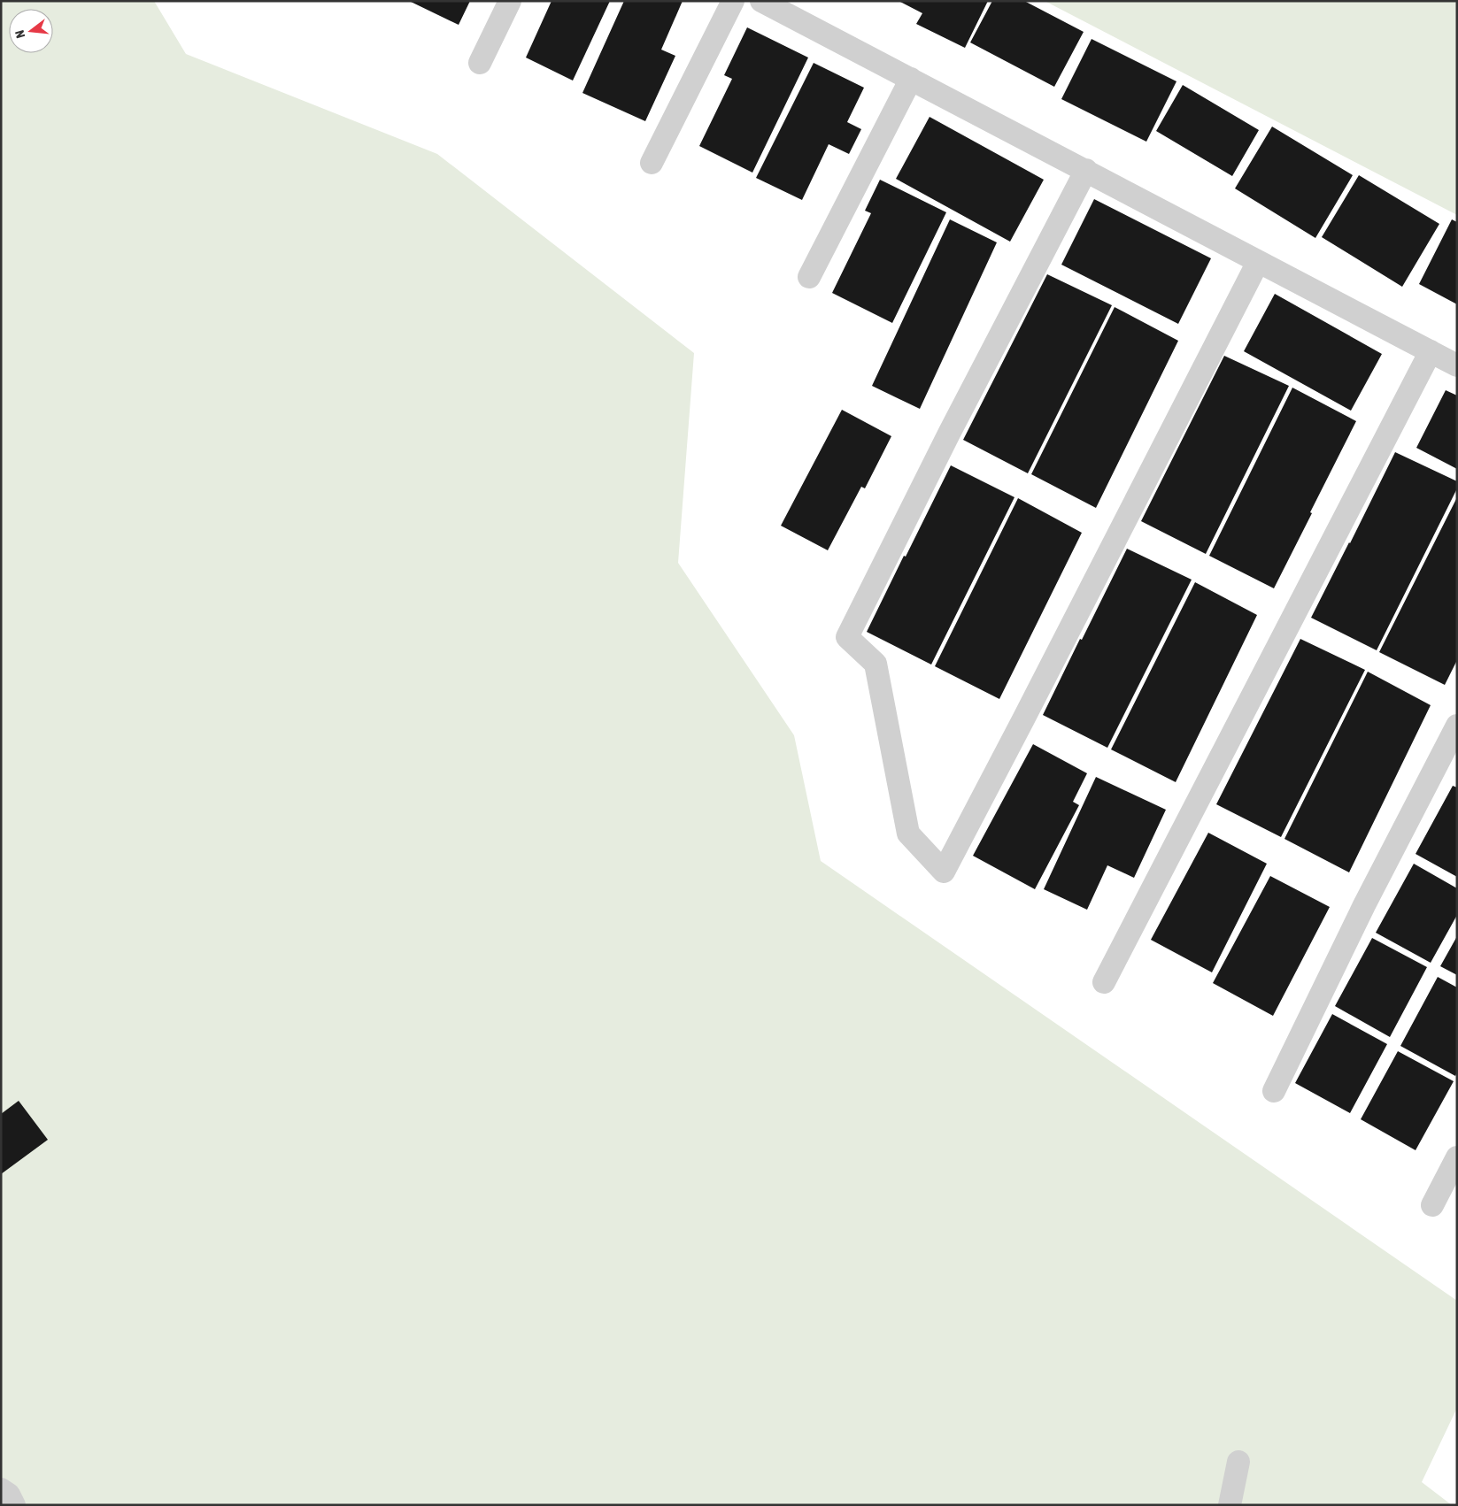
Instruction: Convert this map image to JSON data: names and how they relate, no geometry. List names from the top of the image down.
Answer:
{
  "north": "left"
}
